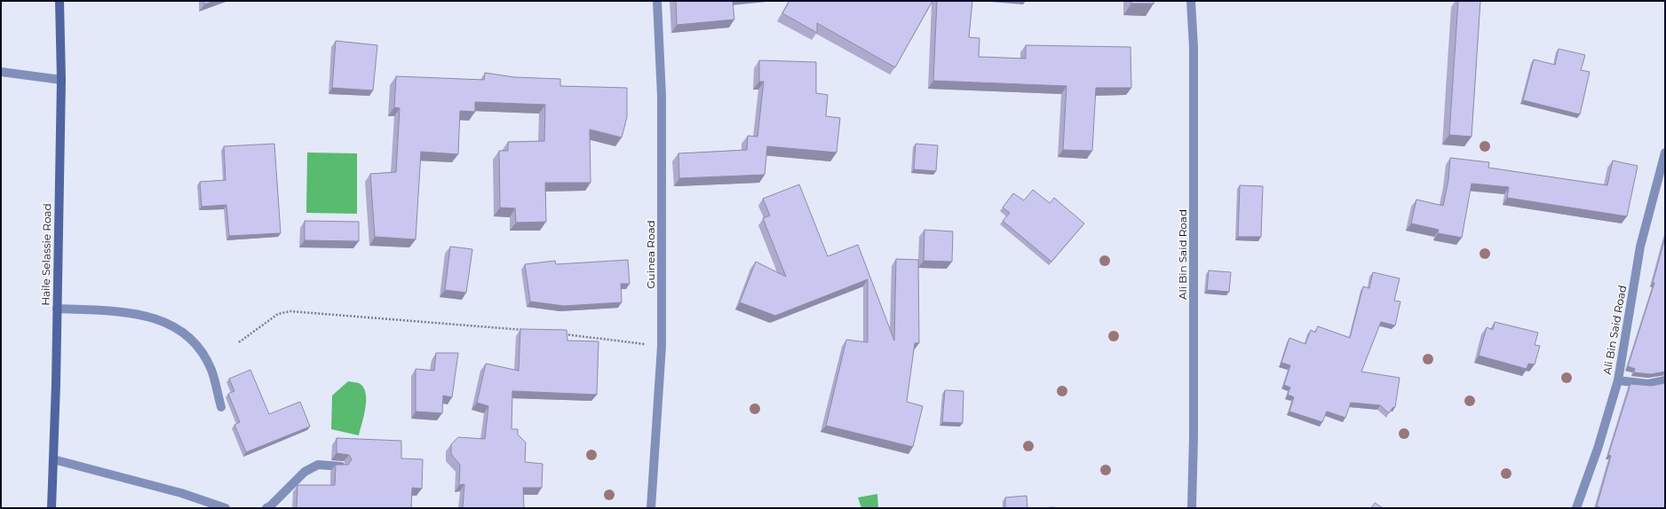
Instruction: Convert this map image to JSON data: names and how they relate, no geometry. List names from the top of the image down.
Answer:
{
  "streets": {
    "street": ["Haile Selassie Road", "Guinea Road", "Ali Bin Said Road"]
  }
}
